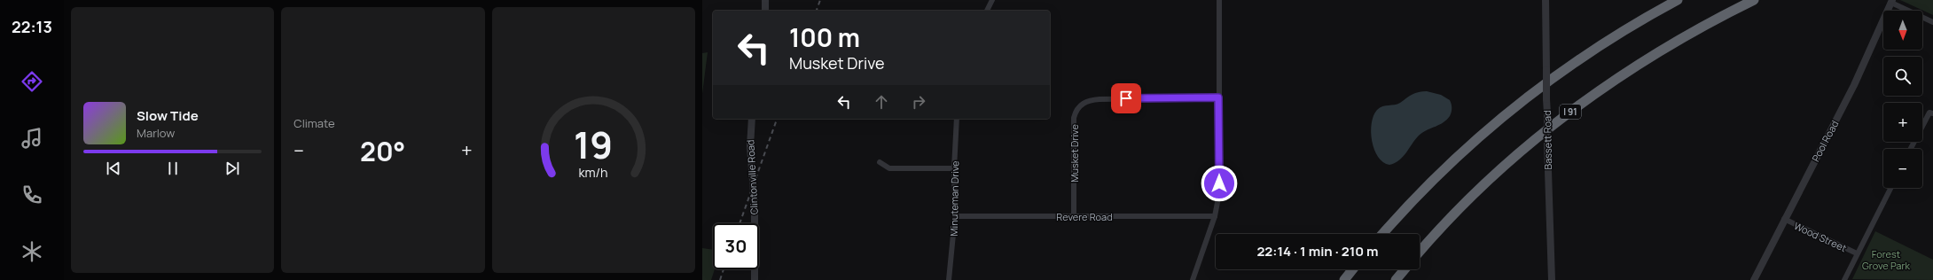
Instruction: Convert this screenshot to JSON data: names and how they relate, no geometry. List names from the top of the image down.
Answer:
{
  "streets": {
    "highway": ["I 91"],
    "street": [
      "Bassett Road",
      "Pool Road",
      "Musket Drive",
      "Clintonville Road",
      "Minuteman Drive",
      "Revere Road",
      "Wood Street"
    ]
  },
  "crossings": [
    ["Pool Road", "Wood Street"],
    ["Musket Drive", "Revere Road"],
    ["Minuteman Drive", "Revere Road"]
  ],
  "parks": ["Forest Grove Park"],
  "north": "bottom",
  "page": {
    "tabs": "22:13",
    "tile": "Climate",
    "map_buttons": ["+", "−"],
    "turn": ["100 m", "Musket Drive"],
    "song": ["Slow Tide", "Marlow"],
    "heat": ["−", "20°", "+"],
    "limit": "30",
    "trip": "22:14 · 1 min · 210 m",
    "gauge": ["19", "km/h"]
  }
}
